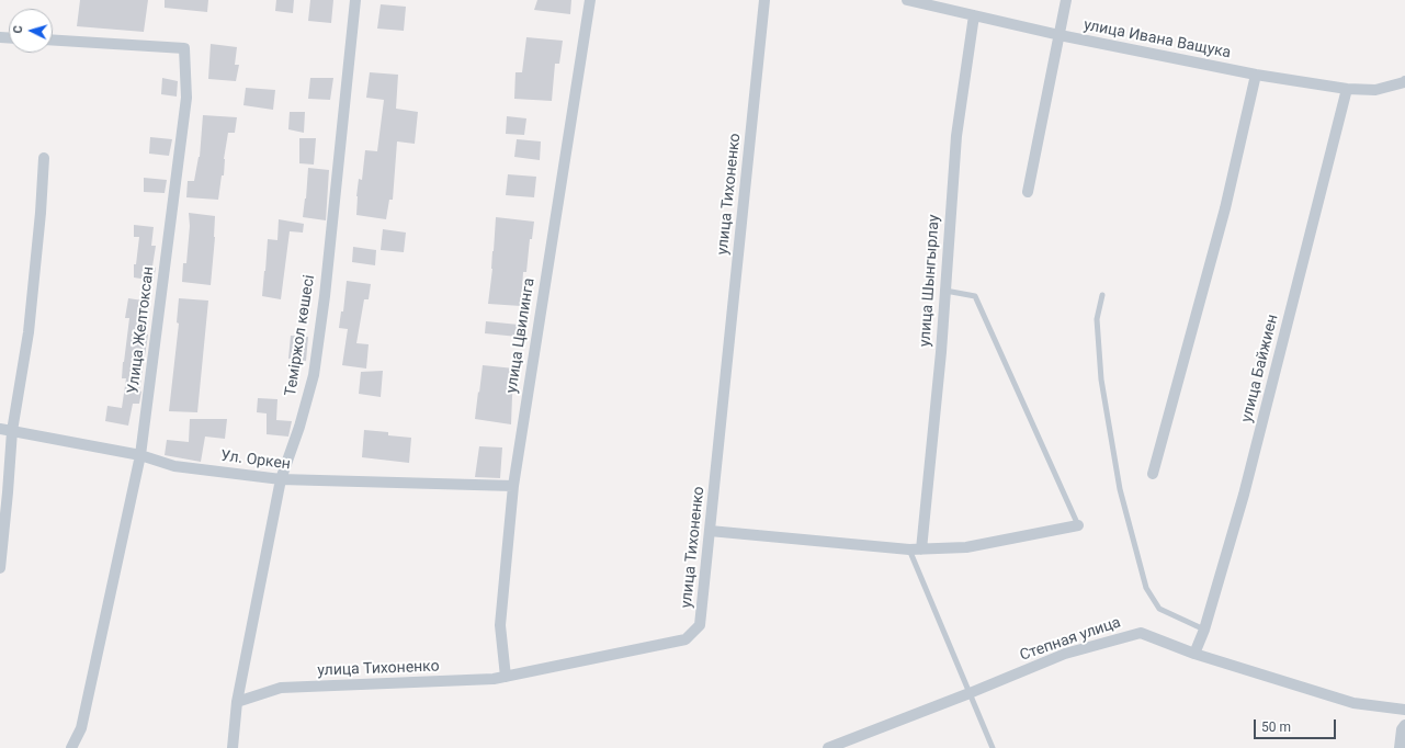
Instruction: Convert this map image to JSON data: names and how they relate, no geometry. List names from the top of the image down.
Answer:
{
  "streets": {
    "street": [
      "улица Ивана Ващука",
      "улица Тихоненко",
      "улица Шынгырлау",
      "Улица Желтоксан",
      "Теміржол көшесі",
      "улица Цвилинга",
      "улица Байжиен",
      "Ул. Оркен",
      "Степная улица"
    ]
  },
  "crossings": [
    ["улица Ивана Ващука", "улица Шынгырлау"],
    ["улица Ивана Ващука", "улица Байжиен"],
    ["улица Тихоненко", "Теміржол көшесі"],
    ["улица Тихоненко", "улица Цвилинга"],
    ["Улица Желтоксан", "Ул. Оркен"],
    ["Теміржол көшесі", "Ул. Оркен"],
    ["улица Цвилинга", "Ул. Оркен"],
    ["улица Байжиен", "Степная улица"]
  ],
  "scale_bar": "50 m",
  "north": "left"
}
